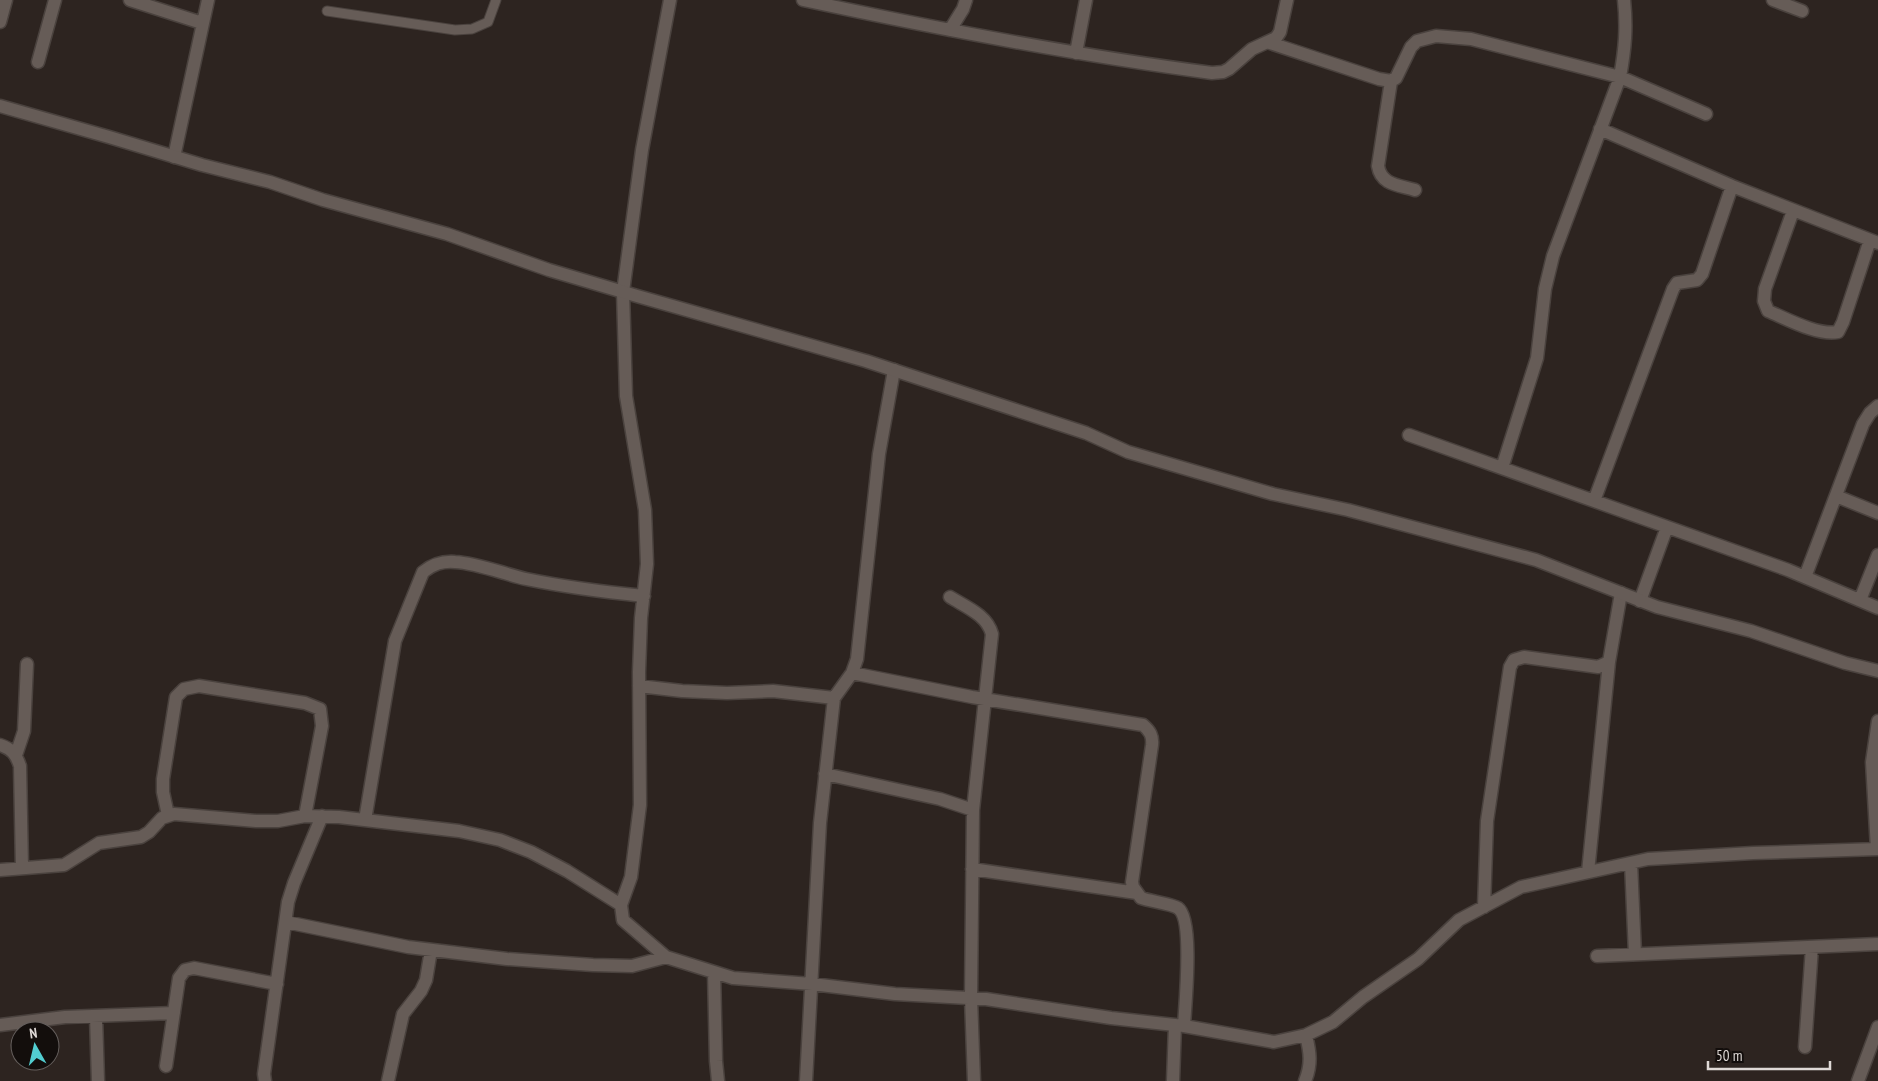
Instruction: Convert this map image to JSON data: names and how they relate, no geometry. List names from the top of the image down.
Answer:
{
  "scale_bar": "50 m",
  "north": "top"
}
